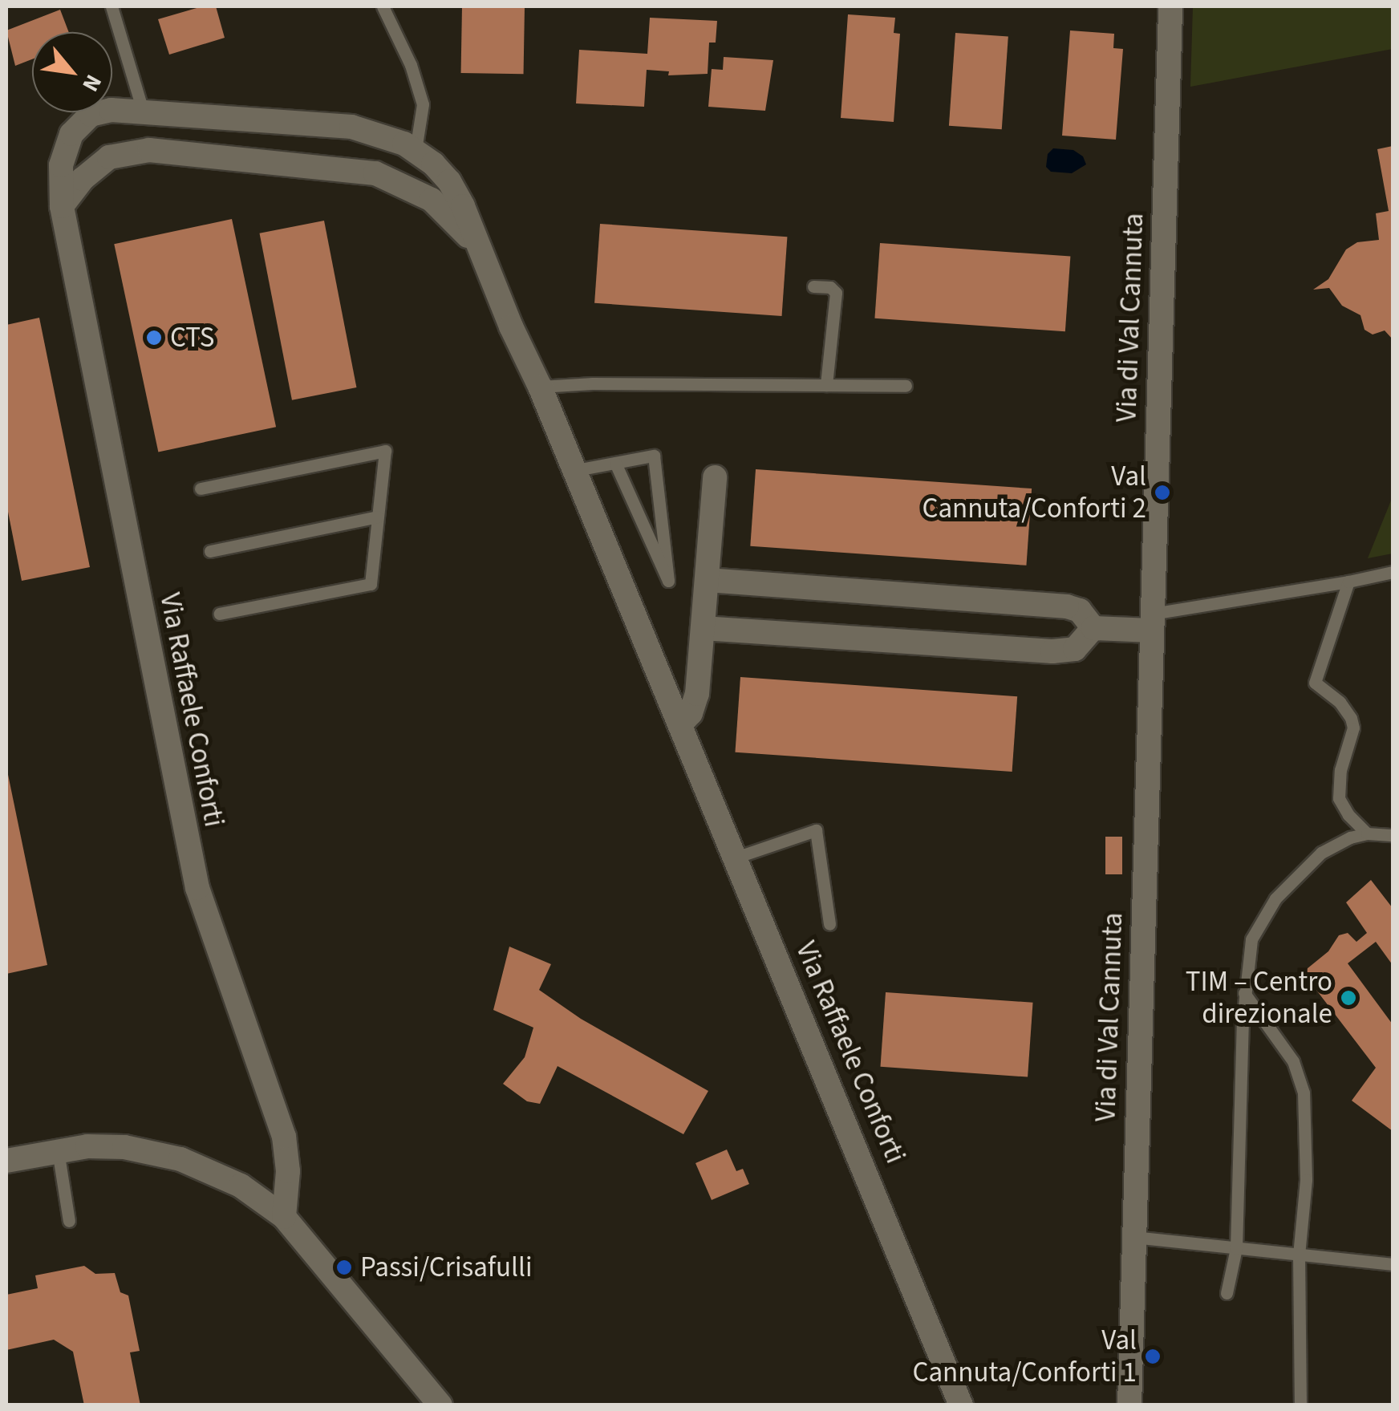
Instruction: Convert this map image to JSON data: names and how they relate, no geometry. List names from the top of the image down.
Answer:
{
  "streets": {
    "street": ["Via di Val Cannuta", "Via Raffaele Conforti"]
  },
  "places": [
    "CTS",
    "Val Cannuta/Conforti 2",
    "TIM – Centro direzionale",
    "Passi/Crisafulli",
    "Val Cannuta/Conforti 1"
  ],
  "north": "bottom right"
}
